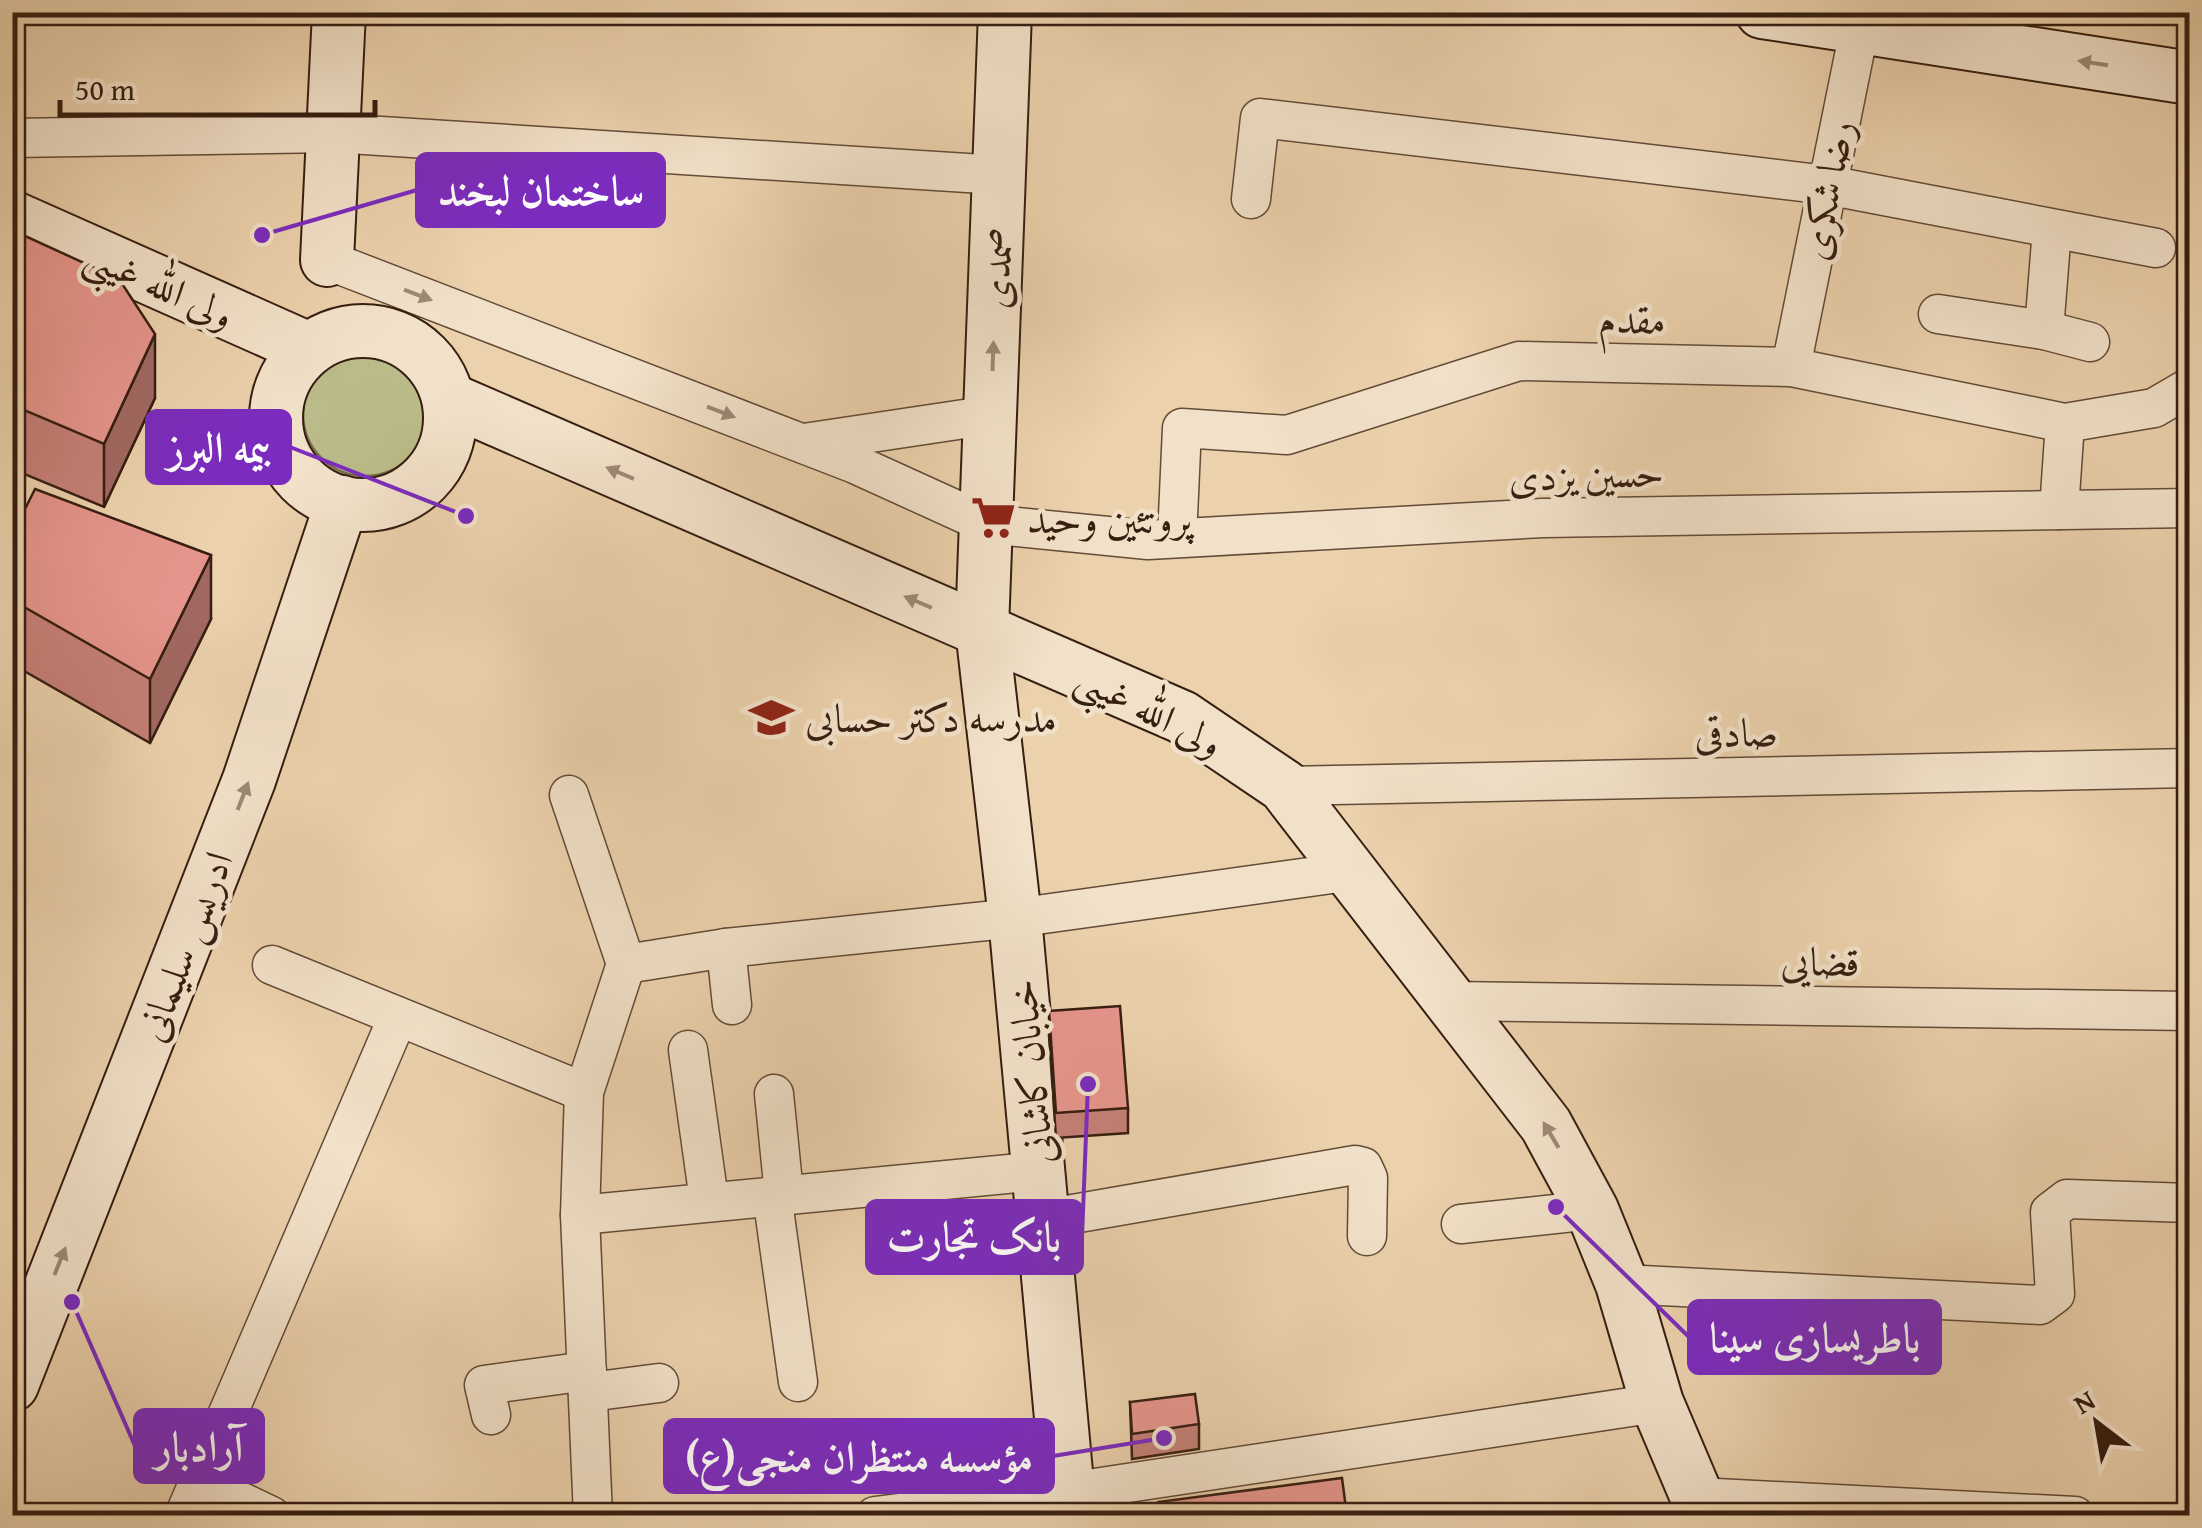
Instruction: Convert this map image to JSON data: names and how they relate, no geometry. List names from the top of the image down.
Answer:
{
  "streets": {
    "street": [
      "رضا شکری",
      "صمدی",
      "ولی الله غیبی",
      "مقدم",
      "حسین یزدی",
      "صادقی",
      "ادریس سلیمانی",
      "قضایی",
      "خیابان کاشانی"
    ]
  },
  "crossings": [
    ["رضا شکری", "مقدم"],
    ["صمدی", "ولی الله غیبی"],
    ["صمدی", "حسین یزدی"],
    ["صمدی", "خیابان کاشانی"],
    ["ولی الله غیبی", "صادقی"],
    ["ولی الله غیبی", "ادریس سلیمانی"],
    ["ولی الله غیبی", "قضایی"],
    ["ولی الله غیبی", "خیابان کاشانی"],
    ["مقدم", "حسین یزدی"]
  ],
  "one_way": ["صمدی", "ولی الله غیبی"],
  "places": {
    "other": [
      "ساختمان لبخند",
      "بیمه البرز",
      "بانک تجارت",
      "باطریسازی سینا",
      "آرادبار",
      "مؤسسه منتظران منجی(ع)"
    ],
    "supermarket": ["پروتئین وحید"],
    "school or university": ["مدرسه دکتر حسابی"]
  },
  "scale_bar": "50 m",
  "north": "top left"
}
